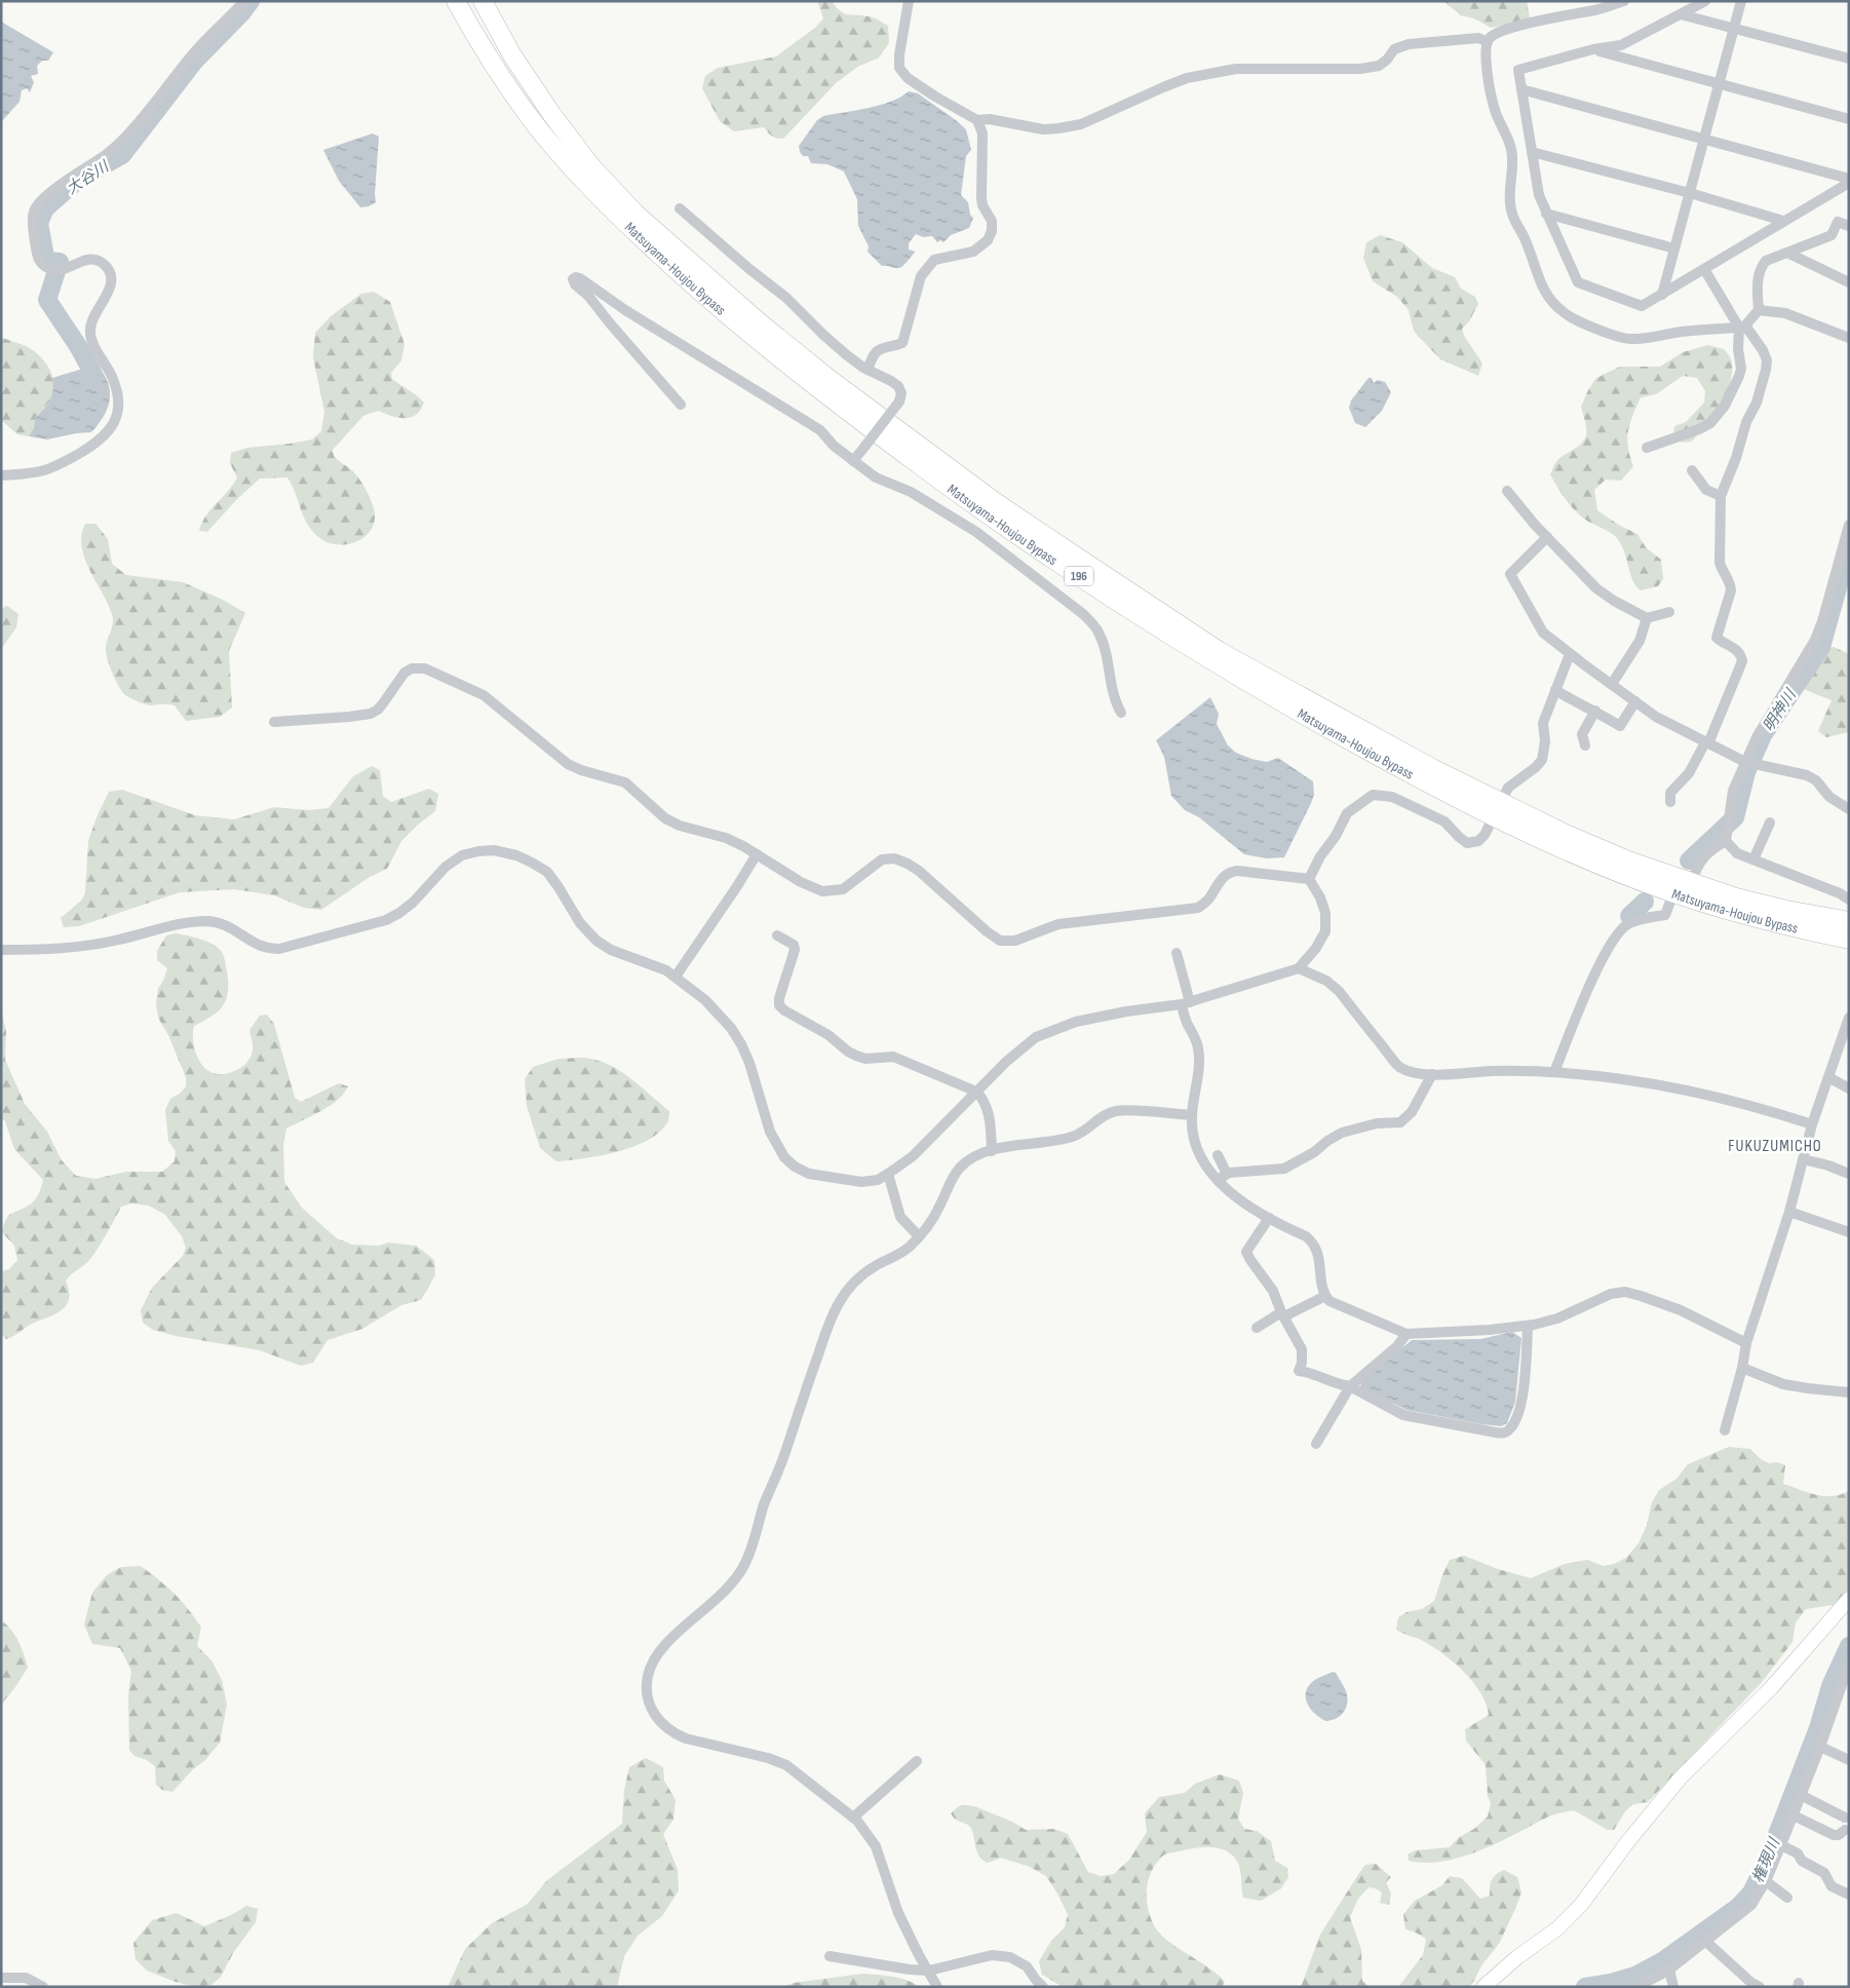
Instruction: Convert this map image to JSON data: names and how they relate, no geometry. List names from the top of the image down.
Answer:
{
  "streets": {
    "highway": ["Matsuyama-Houjou Bypass", "196"]
  },
  "districts": ["FUKUZUMICHO"],
  "water": ["大谷川", "明神川", "権現川"]
}
